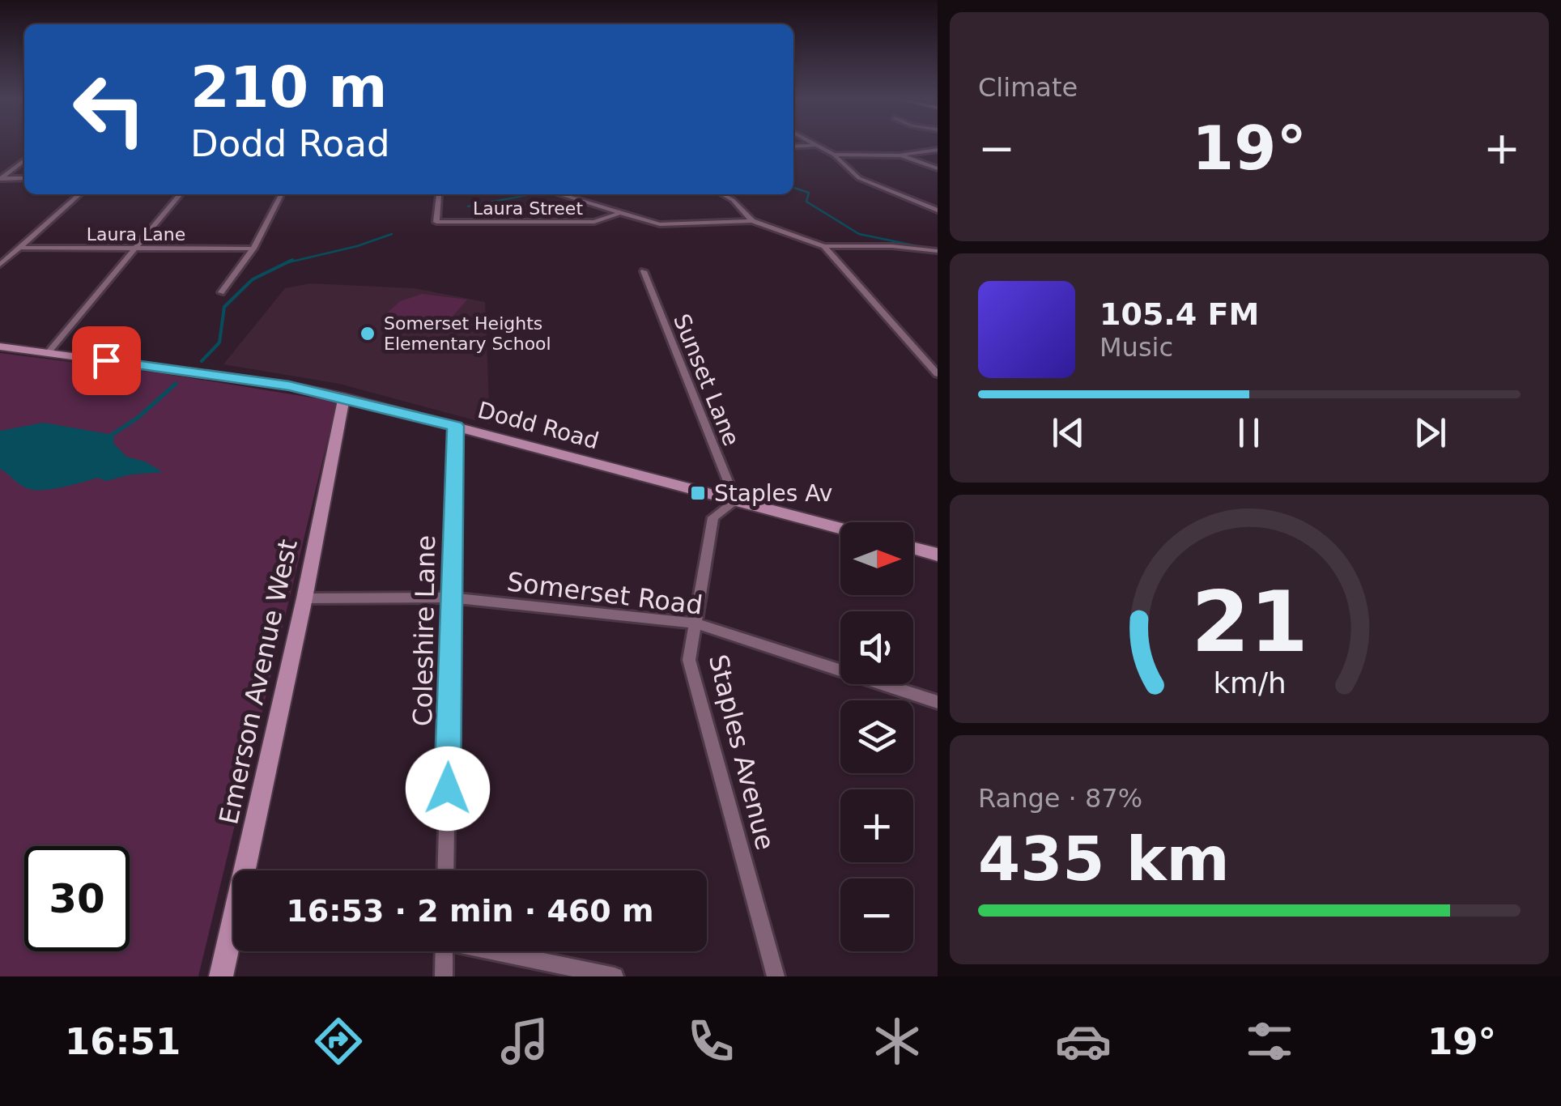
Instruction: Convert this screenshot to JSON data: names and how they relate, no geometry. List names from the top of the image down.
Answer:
{
  "streets": {
    "main road": ["Dodd Road", "Emerson Avenue West"],
    "street": [
      "Laura Street",
      "Laura Lane",
      "Sunset Lane",
      "Somerset Road",
      "Coleshire Lane",
      "Staples Avenue"
    ]
  },
  "crossings": [
    ["Sunset Lane", "Dodd Road"],
    ["Sunset Lane", "Staples Avenue"],
    ["Dodd Road", "Coleshire Lane"],
    ["Dodd Road", "Emerson Avenue West"],
    ["Dodd Road", "Staples Avenue"],
    ["Somerset Road", "Coleshire Lane"],
    ["Somerset Road", "Emerson Avenue West"],
    ["Somerset Road", "Staples Avenue"]
  ],
  "places": {
    "other": ["Somerset Heights Elementary School"],
    "transit": ["Staples Av"]
  },
  "north": "right",
  "page": {
    "tile": [
      "Climate",
      ["Range · 87%", "435 km"]
    ],
    "turn": ["210 m", "Dodd Road"],
    "heat": ["−", "19°", "+"],
    "song": ["105.4 FM", "Music"],
    "map_buttons": ["+", "−"],
    "limit": "30",
    "trip": "16:53 · 2 min · 460 m",
    "tabs": ["16:51", "19°"],
    "gauge": ["21", "km/h"]
  }
}
